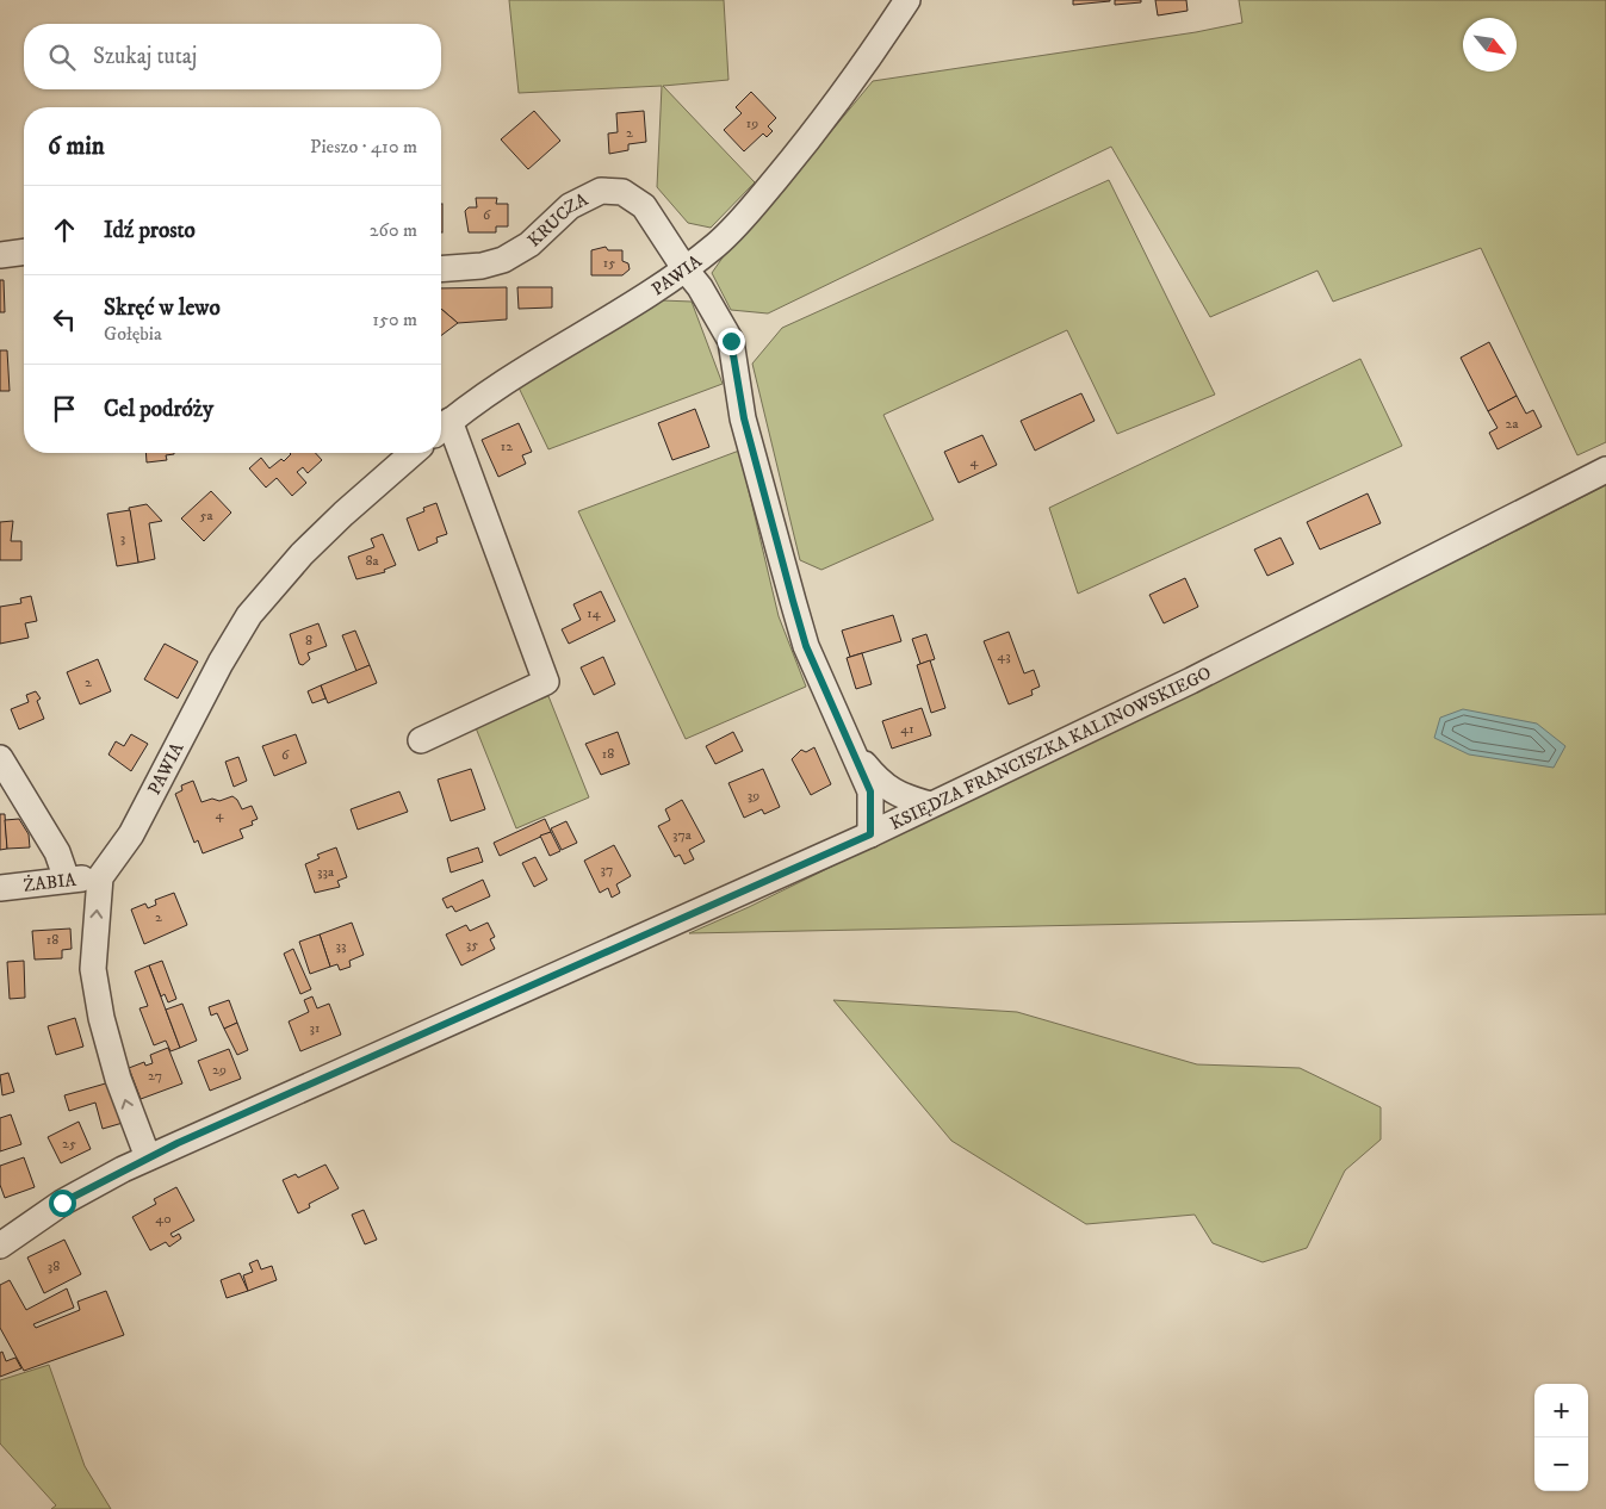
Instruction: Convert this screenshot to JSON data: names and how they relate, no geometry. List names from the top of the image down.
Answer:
{
  "streets": {
    "street": [
      "KRUCZA",
      "PAWIA",
      "KSIĘDZA FRANCISZKA KALINOWSKIEGO",
      "ŻABIA"
    ]
  },
  "crossings": [
    ["KRUCZA", "PAWIA"],
    ["KRUCZA", "KSIĘDZA FRANCISZKA KALINOWSKIEGO"],
    ["PAWIA", "ŻABIA"]
  ],
  "house_numbers": [
    "19",
    "2",
    "6",
    "15",
    "2a",
    "12",
    "4",
    "5a",
    "3",
    "8a",
    "14",
    "8",
    "43",
    "2",
    "41",
    "18",
    "6",
    "39",
    "4",
    "37a",
    "37",
    "33a",
    "2",
    "18",
    "35",
    "33",
    "31",
    "29",
    "27",
    "25",
    "40",
    "38"
  ],
  "north": "bottom right",
  "page": {
    "search": "Szukaj tutaj",
    "heading": ["6 min", "Pieszo · 410 m"],
    "list": [
      ["Idź prosto", "260 m"],
      ["Skręć w lewo", "Gołębia", "150 m"],
      "Cel podróży"
    ],
    "map_buttons": ["+", "−"]
  }
}
